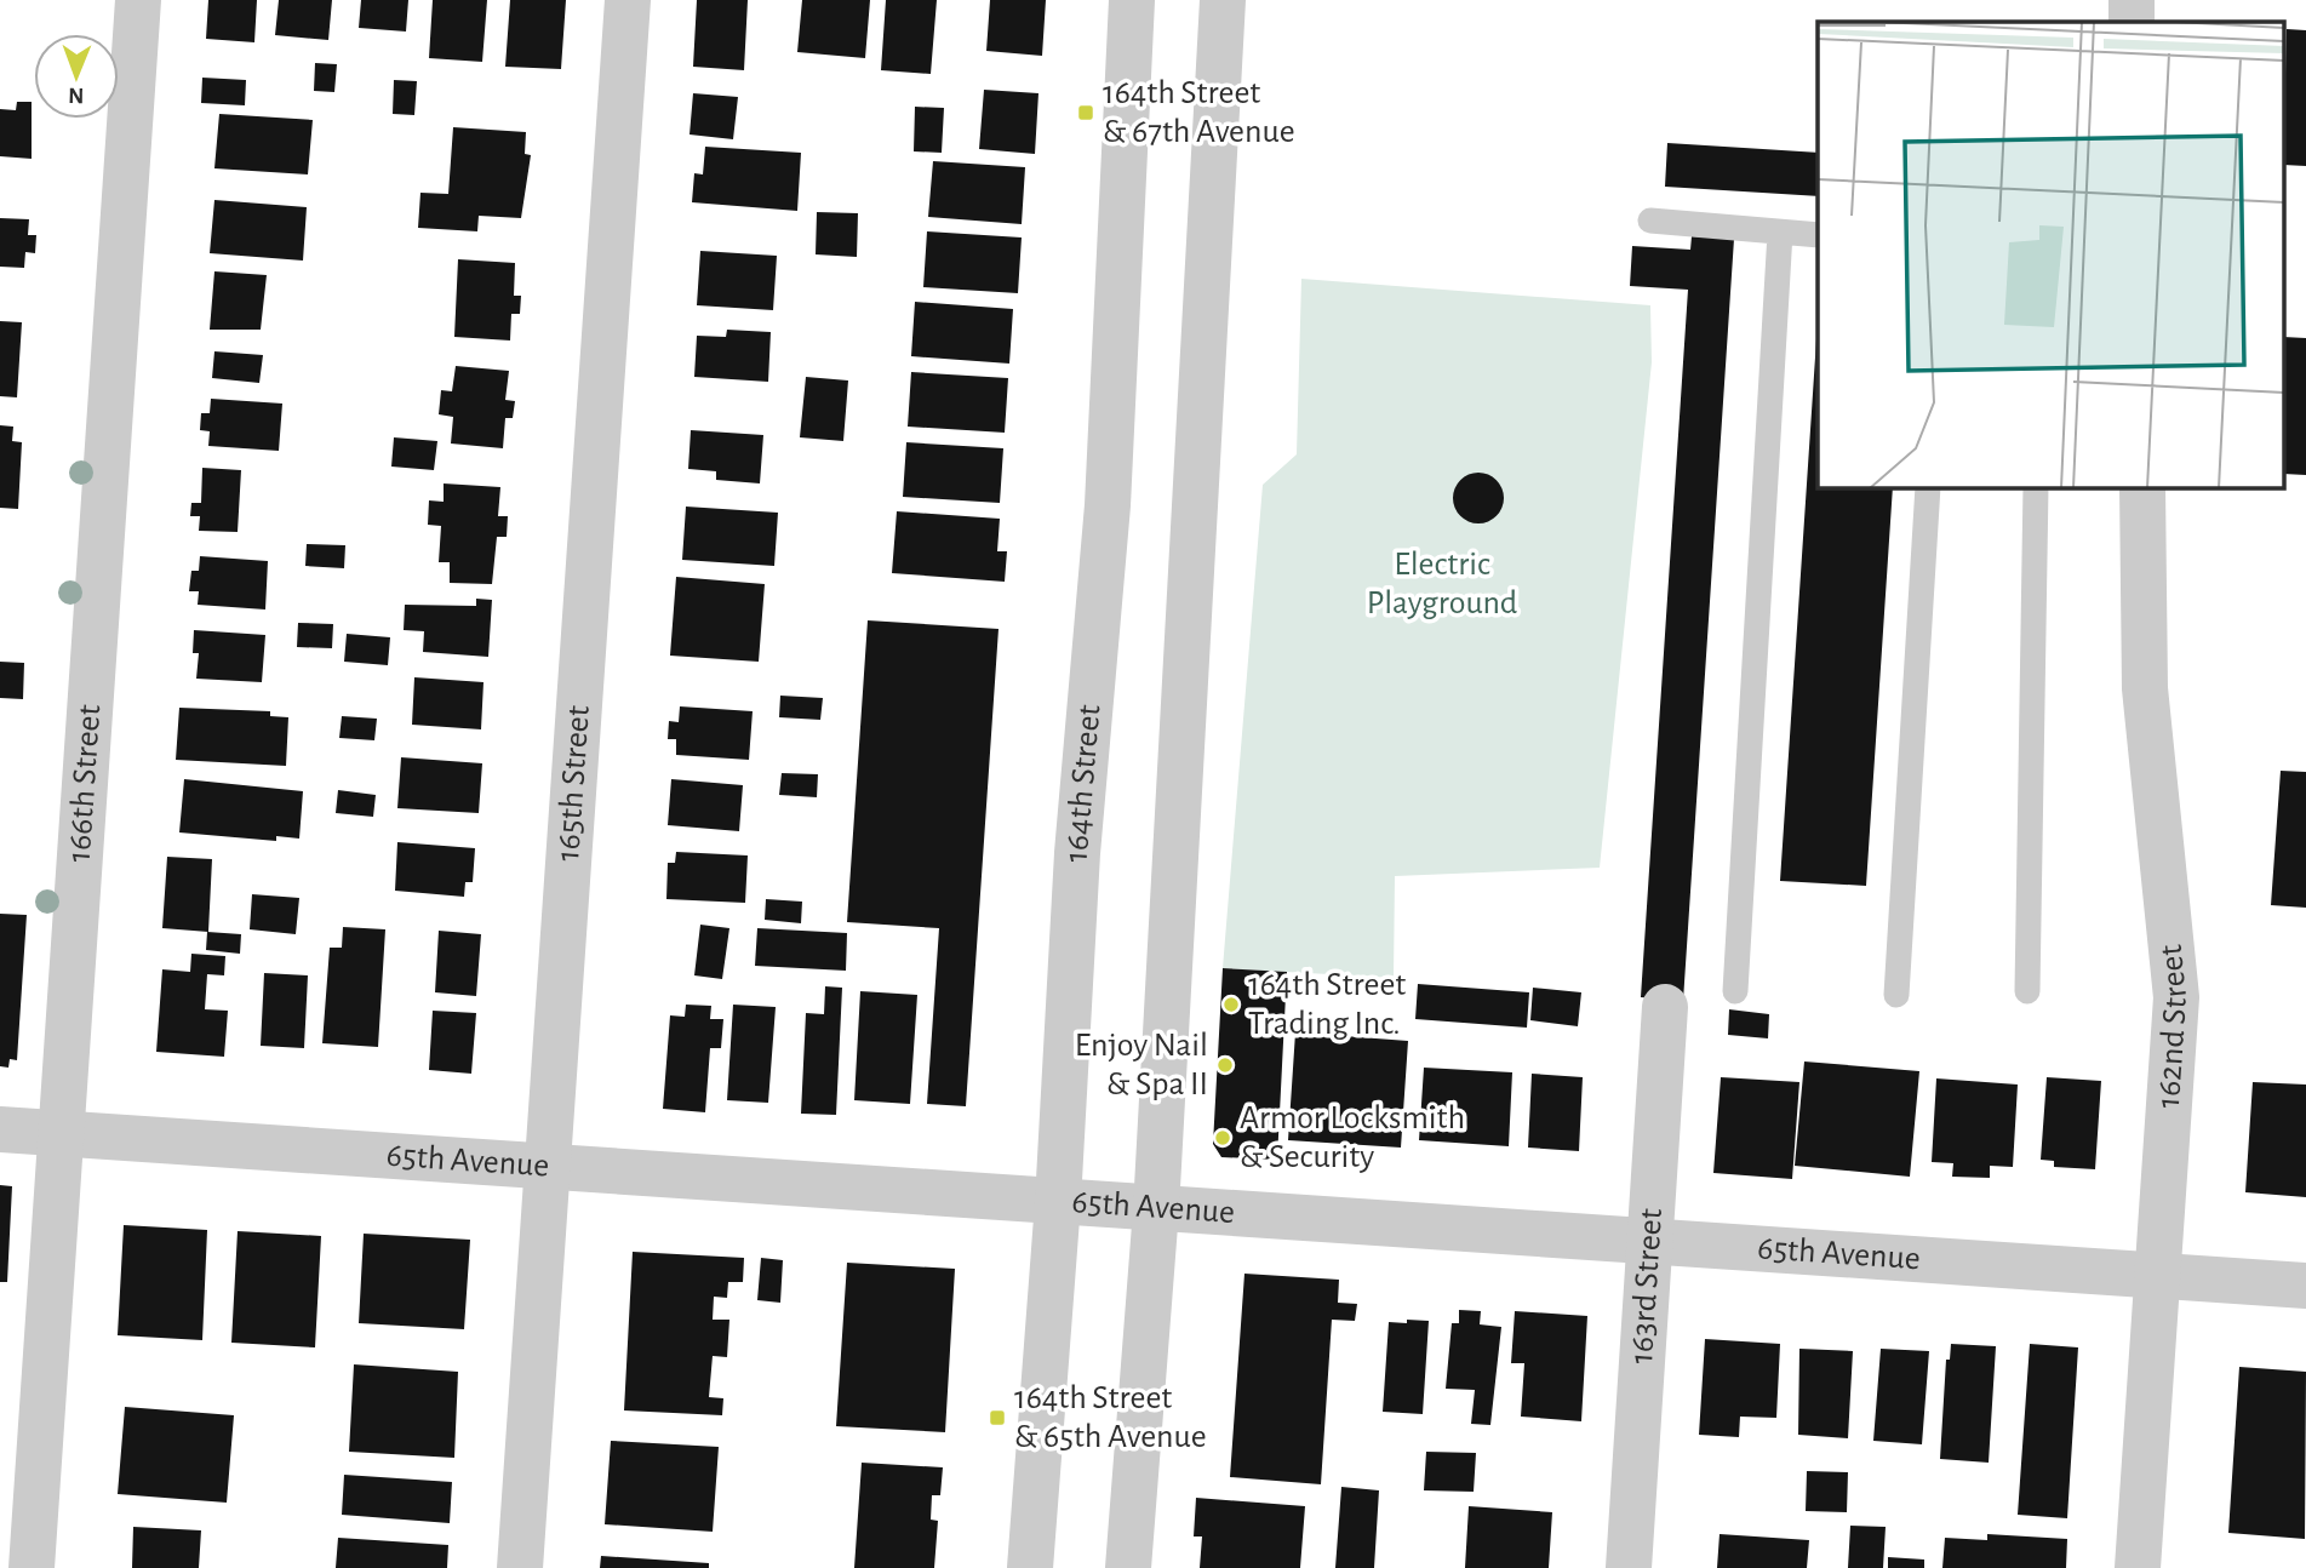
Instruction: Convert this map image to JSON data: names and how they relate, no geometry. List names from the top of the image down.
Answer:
{
  "streets": {
    "street": [
      "166th Street",
      "165th Street",
      "164th Street",
      "162nd Street",
      "65th Avenue",
      "163rd Street"
    ]
  },
  "crossings": [
    ["166th Street", "65th Avenue"],
    ["165th Street", "65th Avenue"],
    ["164th Street", "65th Avenue"],
    ["162nd Street", "65th Avenue"],
    ["65th Avenue", "163rd Street"]
  ],
  "parks": ["Electric Playground"],
  "places": {
    "transit": ["164th Street & 67th Avenue", "164th Street & 65th Avenue"],
    "other": ["164th Street Trading Inc.", "Enjoy Nail & Spa II", "Armor Locksmith & Security"]
  },
  "north": "bottom"
}
